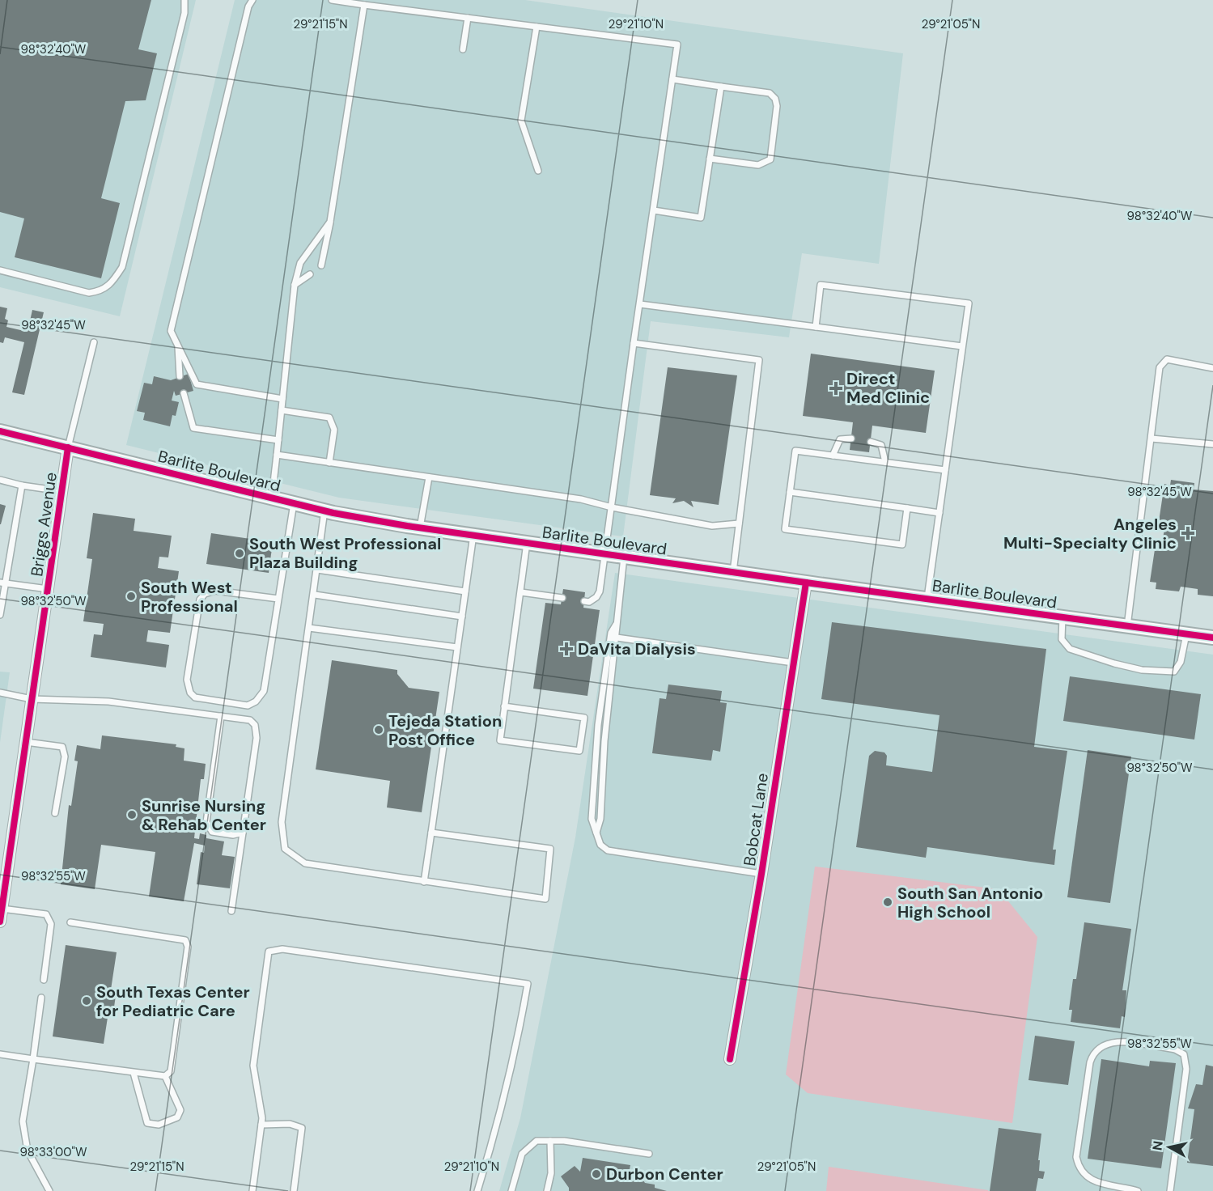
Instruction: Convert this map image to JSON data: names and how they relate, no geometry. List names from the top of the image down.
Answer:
{
  "streets": {
    "street": ["Barlite Boulevard", "Briggs Avenue", "Bobcat Lane"]
  },
  "crossings": [
    ["Barlite Boulevard", "Briggs Avenue"],
    ["Barlite Boulevard", "Bobcat Lane"]
  ],
  "places": {
    "health": ["Direct Med Clinic", "Angeles Multi-Specialty Clinic", "DaVita Dialysis"],
    "other": [
      "South West Professional Plaza Building",
      "South West Professional",
      "Tejeda Station Post Office",
      "Sunrise Nursing & Rehab Center",
      "South San Antonio High School",
      "South Texas Center for Pediatric Care",
      "Durbon Center"
    ]
  },
  "north": "left",
  "coordinates": [
    "29°21'15\"N",
    "29°21'10\"N",
    "29°21'05\"N",
    "98°32'40\"W",
    "98°32'45\"W",
    "98°32'50\"W",
    "98°32'55\"W",
    "98°33'00\"W"
  ]
}
